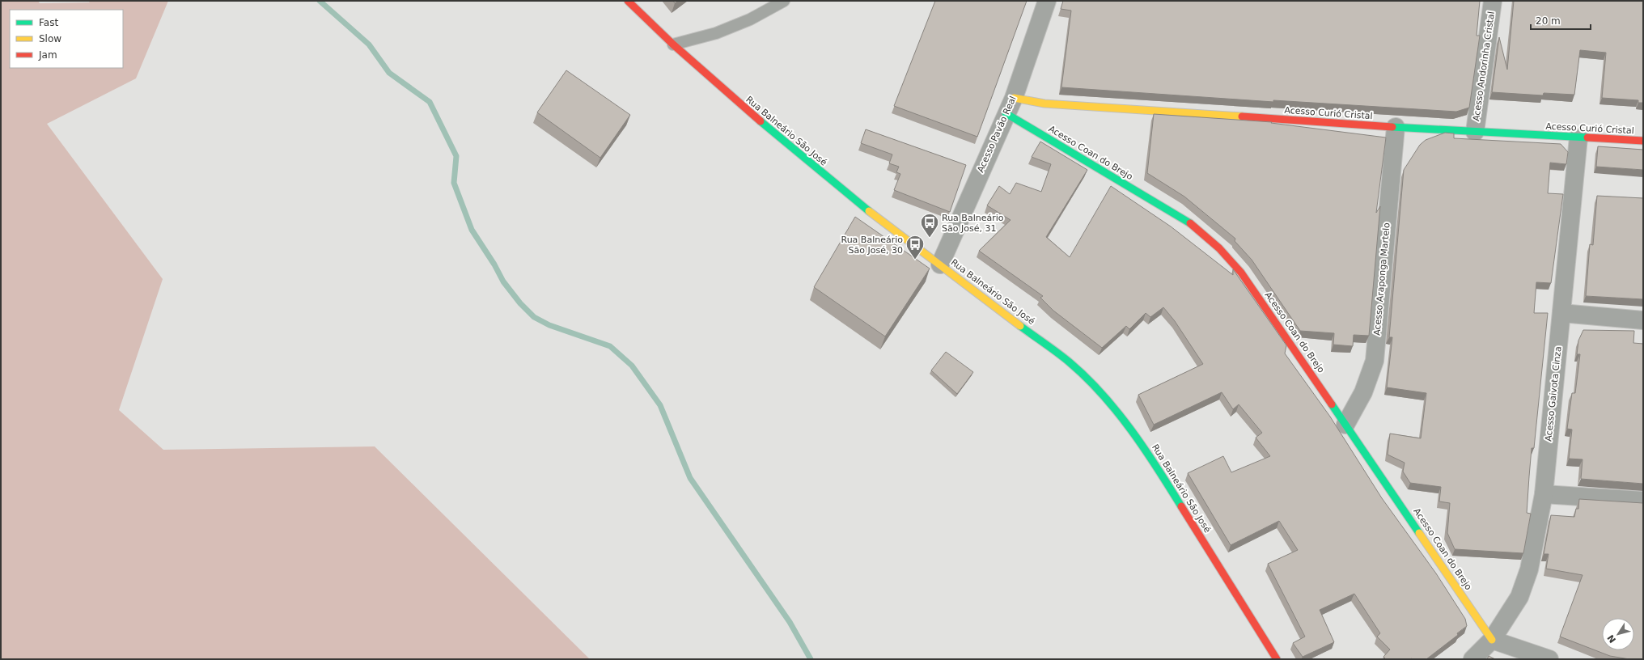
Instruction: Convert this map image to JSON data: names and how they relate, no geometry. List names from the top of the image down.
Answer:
{
  "streets": {
    "street": [
      "Acesso Andorinha Cristal",
      "Acesso Curió Cristal",
      "Rua Balneário São José",
      "Acesso Pavão Real",
      "Acesso Coan do Brejo",
      "Acesso Araponga Martelo",
      "Acesso Gaivota Cinza"
    ]
  },
  "crossings": [
    ["Acesso Andorinha Cristal", "Acesso Curió Cristal"],
    ["Acesso Curió Cristal", "Acesso Pavão Real"],
    ["Acesso Curió Cristal", "Acesso Araponga Martelo"],
    ["Acesso Curió Cristal", "Acesso Gaivota Cinza"],
    ["Rua Balneário São José", "Acesso Pavão Real"],
    ["Acesso Pavão Real", "Acesso Coan do Brejo"],
    ["Acesso Coan do Brejo", "Acesso Araponga Martelo"],
    ["Acesso Coan do Brejo", "Acesso Gaivota Cinza"]
  ],
  "places": {
    "bus stop": ["Rua Balneário São José, 31", "Rua Balneário São José, 30"]
  },
  "legend": ["Fast", "Slow", "Jam"],
  "scale_bar": "20 m",
  "north": "bottom left"
}
